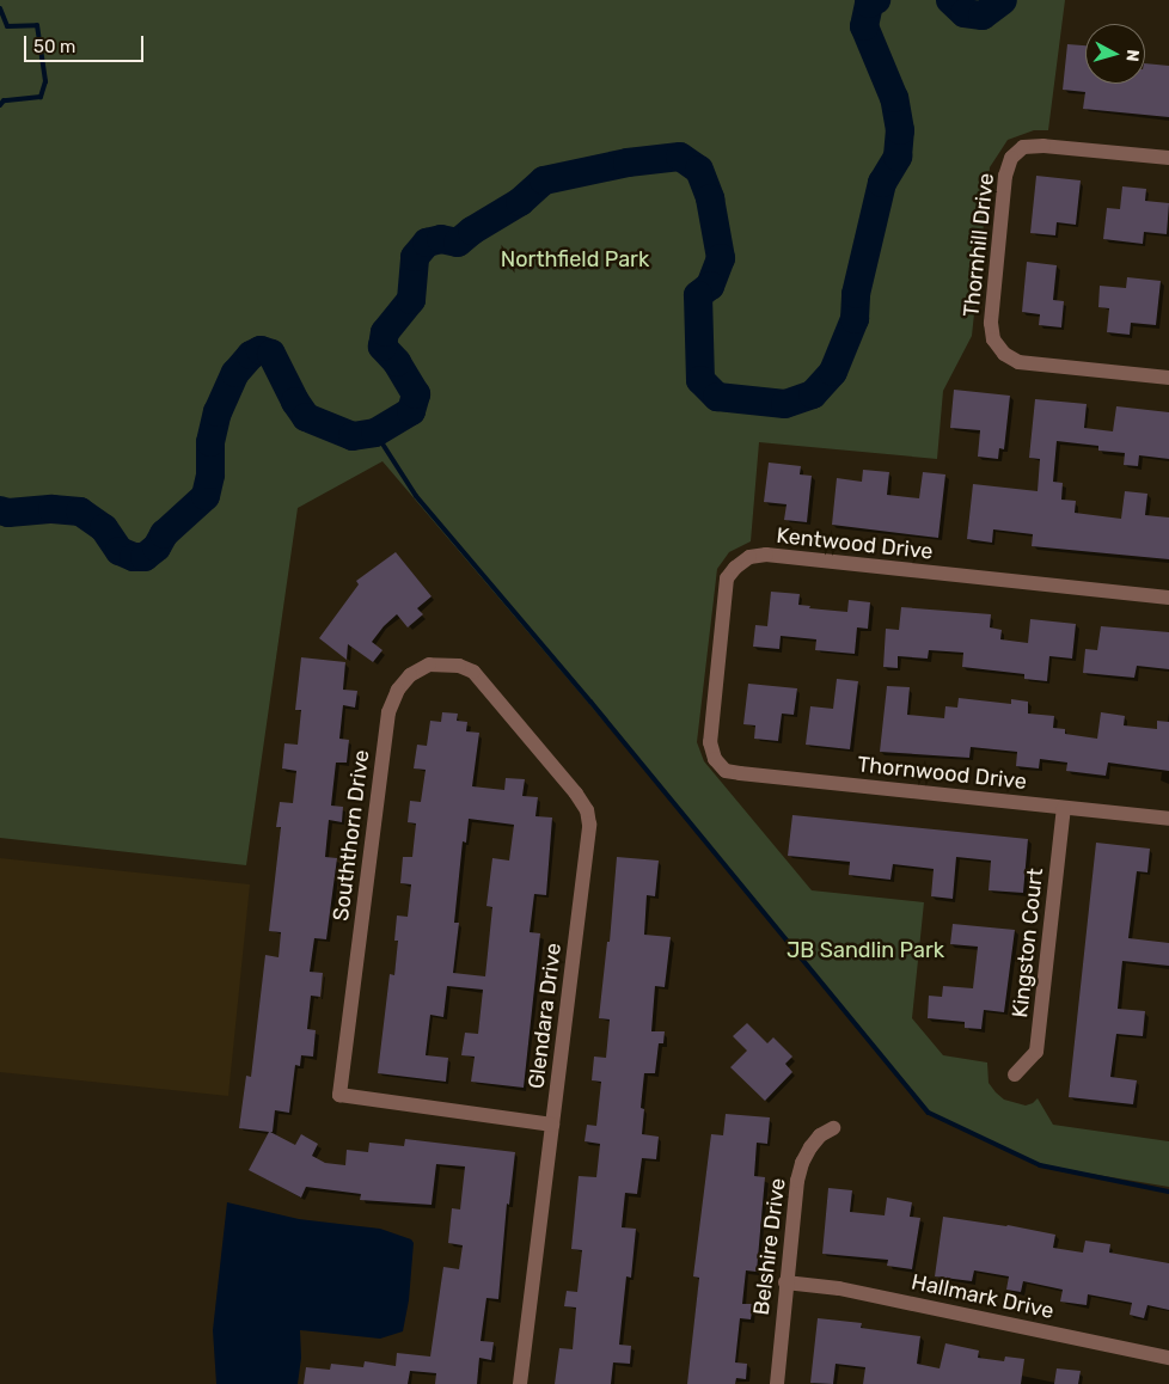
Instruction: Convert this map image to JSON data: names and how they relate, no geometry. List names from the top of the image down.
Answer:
{
  "streets": {
    "street": [
      "Thornhill Drive",
      "Kentwood Drive",
      "Thornwood Drive",
      "Souththorn Drive",
      "Kingston Court",
      "Glendara Drive",
      "Belshire Drive",
      "Hallmark Drive"
    ]
  },
  "crossings": [
    ["Kentwood Drive", "Thornwood Drive"],
    ["Thornwood Drive", "Kingston Court"],
    ["Souththorn Drive", "Glendara Drive"],
    ["Belshire Drive", "Hallmark Drive"]
  ],
  "parks": ["Northfield Park", "JB Sandlin Park"],
  "scale_bar": "50 m",
  "north": "right"
}
